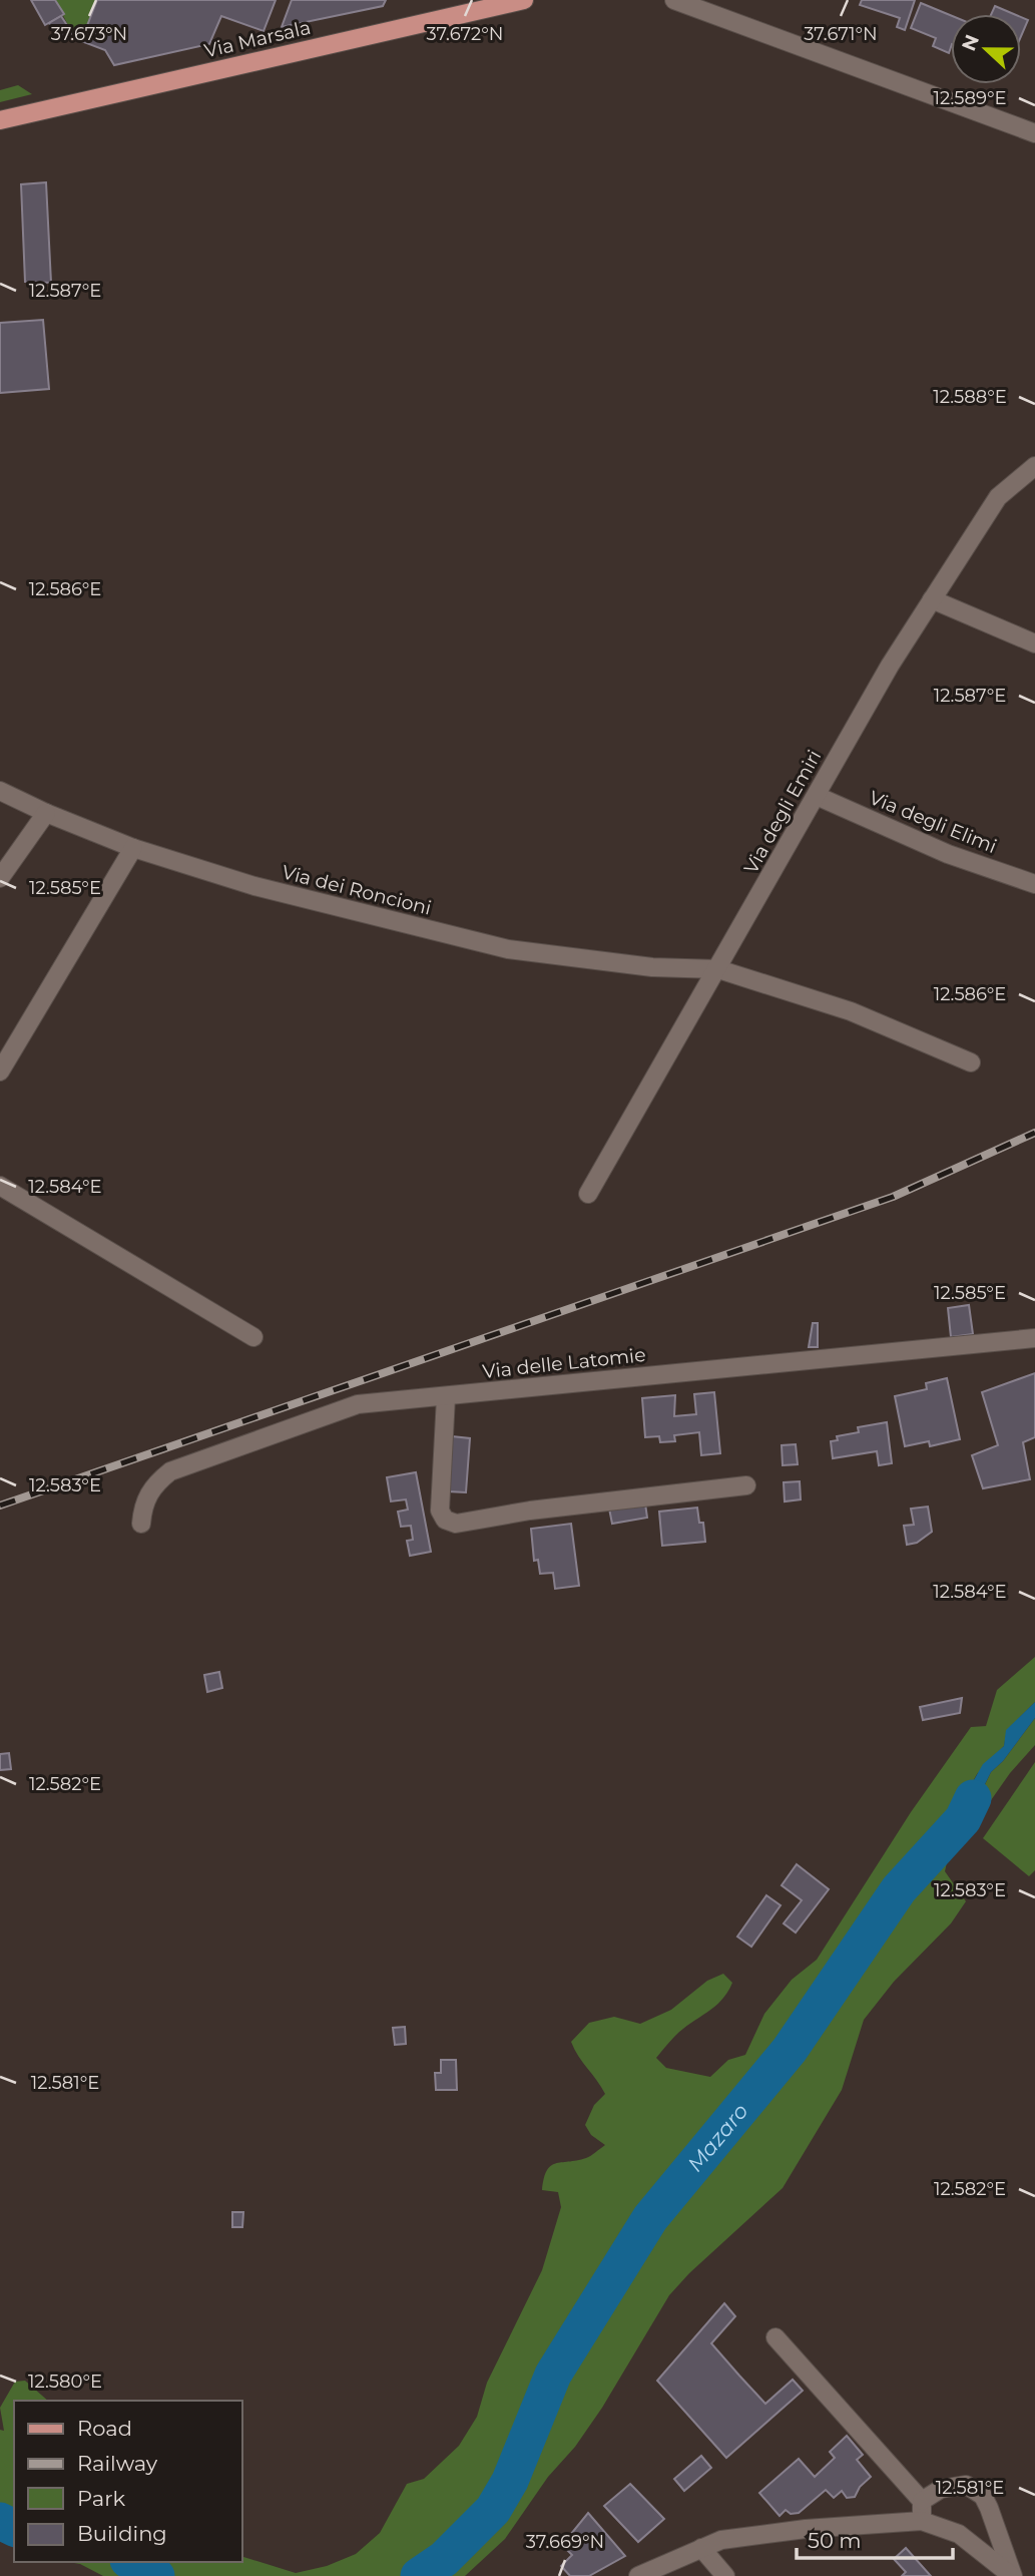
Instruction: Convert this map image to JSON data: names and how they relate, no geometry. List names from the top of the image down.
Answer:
{
  "streets": {
    "main road": ["Via Marsala"],
    "street": [
      "Via degli Emiri",
      "Via degli Elimi",
      "Via dei Roncioni",
      "Via delle Latomie"
    ]
  },
  "crossings": [
    ["Via degli Emiri", "Via degli Elimi"],
    ["Via degli Emiri", "Via dei Roncioni"]
  ],
  "water": ["Mazaro"],
  "legend": [
    "Road",
    "Railway",
    "Park",
    "Building"
  ],
  "scale_bar": "50 m",
  "north": "left",
  "coordinates": [
    "37.673°N",
    "37.672°N",
    "37.671°N",
    "12.589°E",
    "12.587°E",
    "12.588°E",
    "12.586°E",
    "12.585°E",
    "12.584°E",
    "12.583°E",
    "12.582°E",
    "12.581°E",
    "12.580°E",
    "37.669°N"
  ]
}
